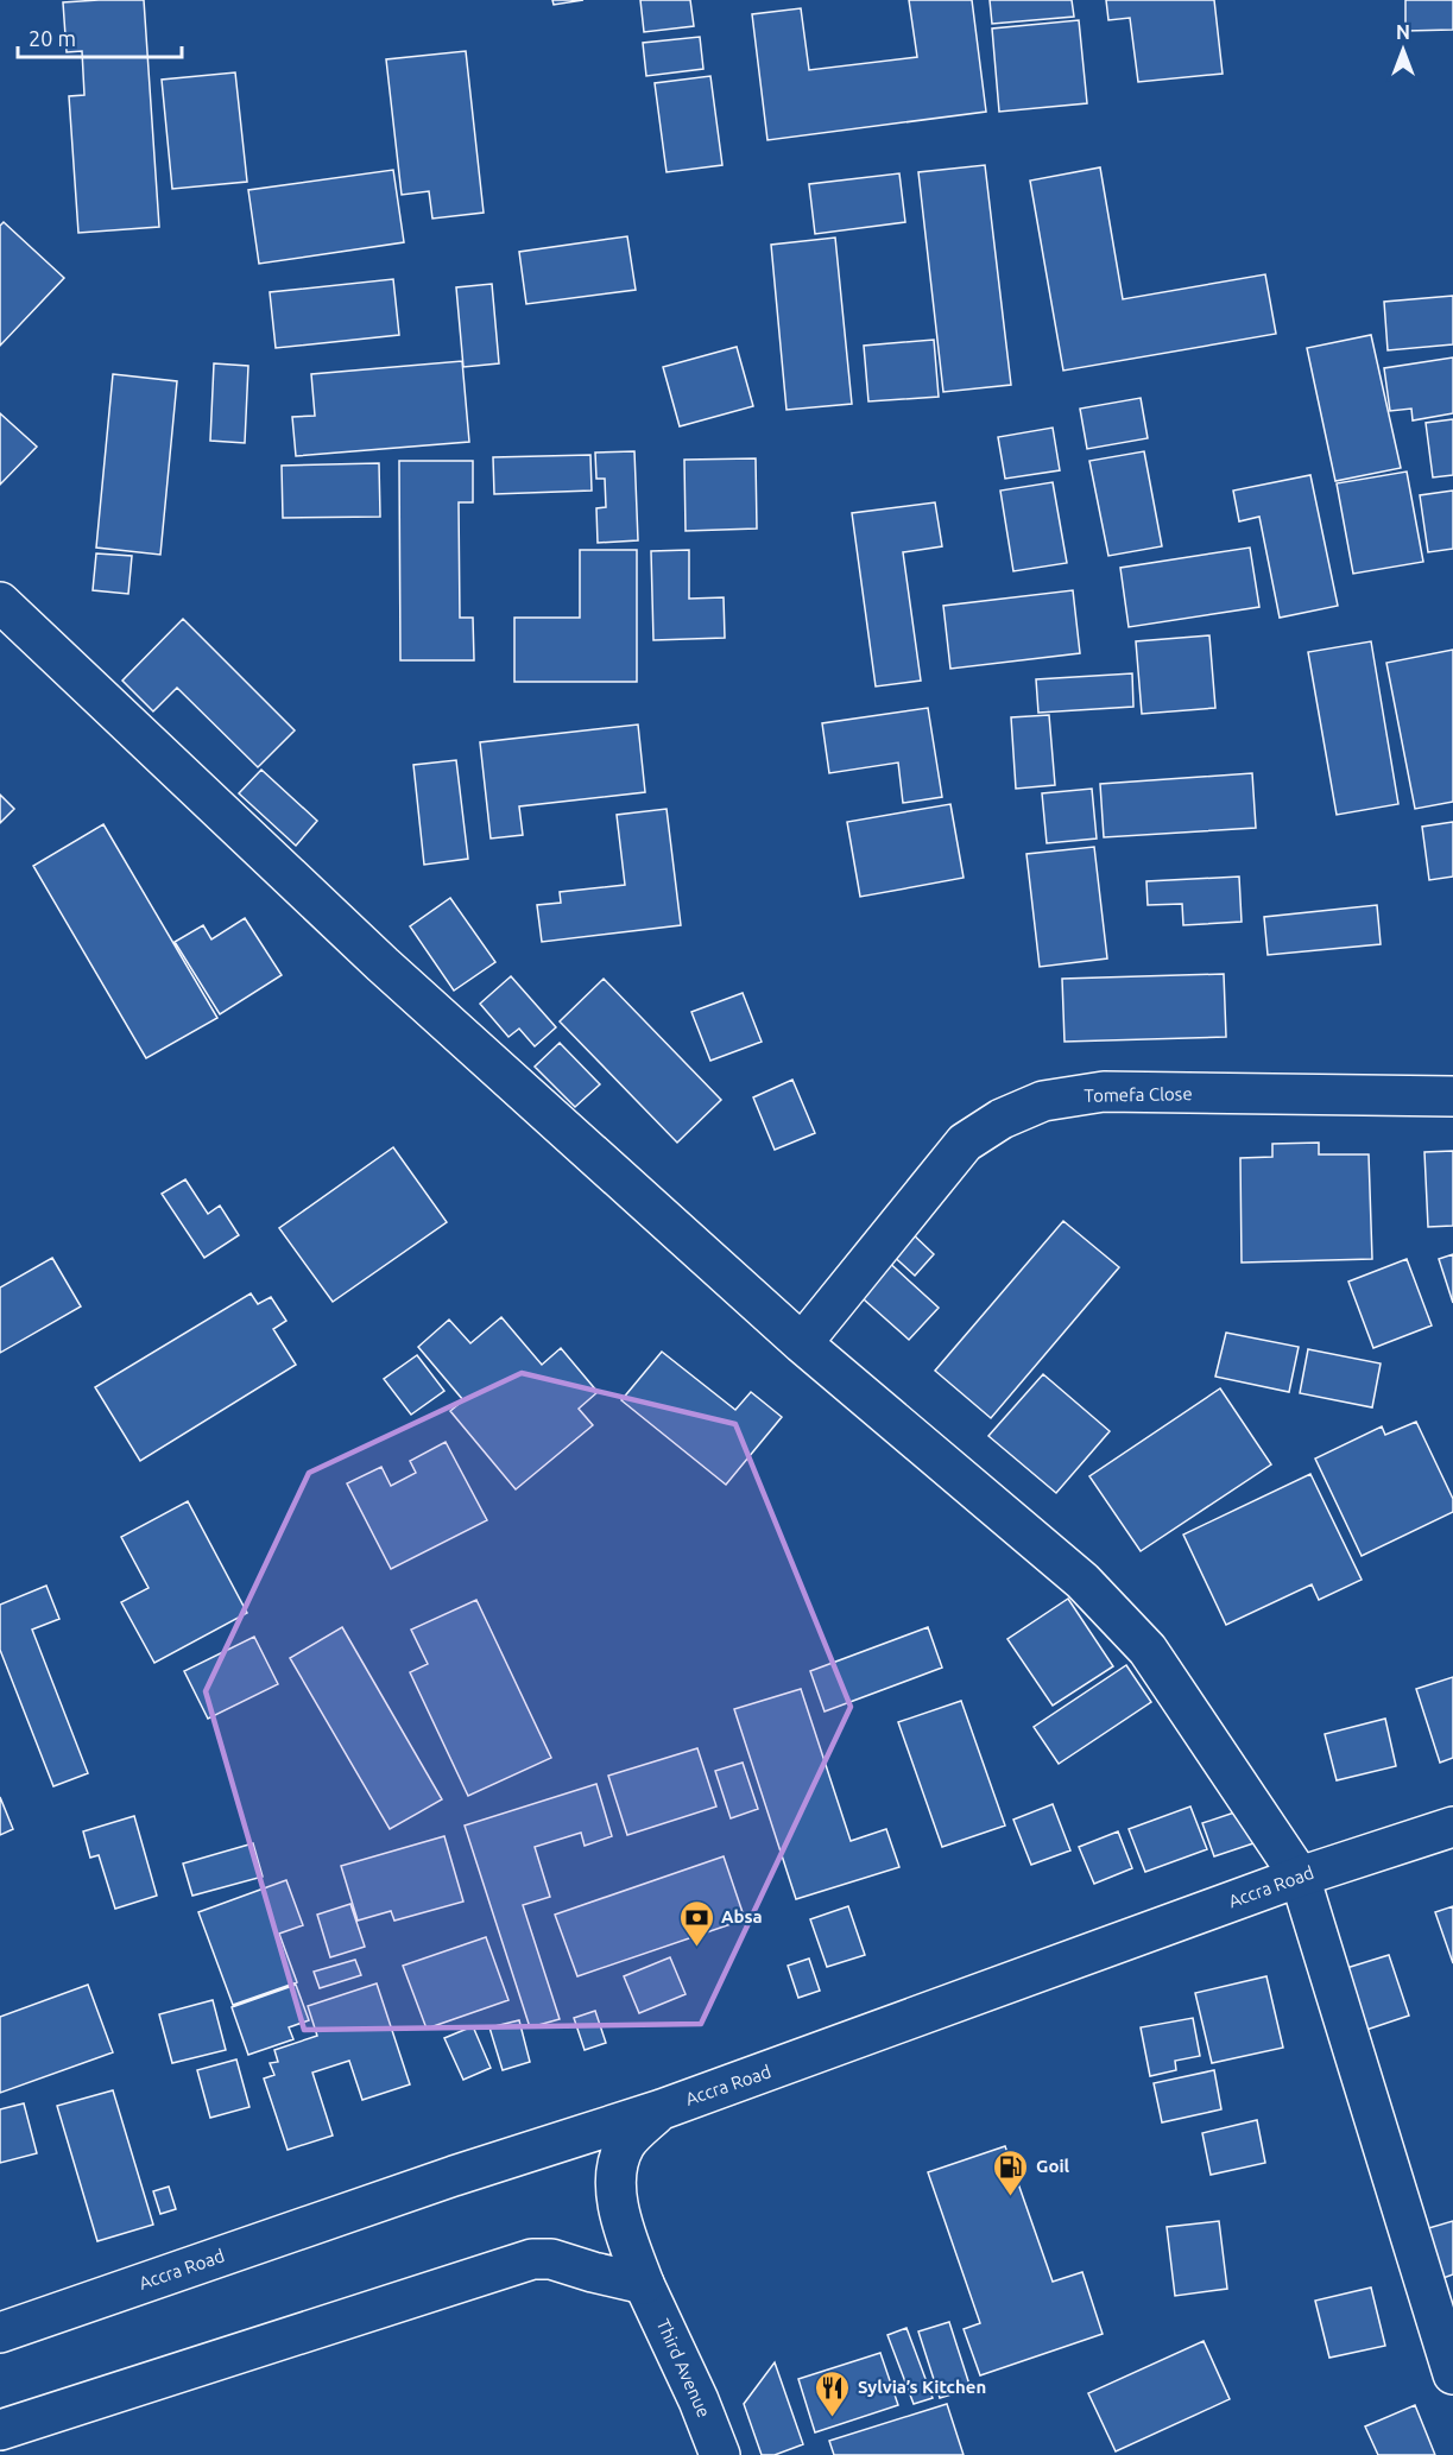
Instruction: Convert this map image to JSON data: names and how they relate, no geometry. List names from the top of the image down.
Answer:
{
  "streets": {
    "street": ["Tomefa Close", "Accra Road", "Third Avenue"]
  },
  "crossings": [
    ["Accra Road", "Third Avenue"]
  ],
  "places": {
    "bank": ["Absa"],
    "fuel station": ["Goil"],
    "restaurant": ["Sylvia’s Kitchen"]
  },
  "scale_bar": "20 m",
  "north": "top"
}
